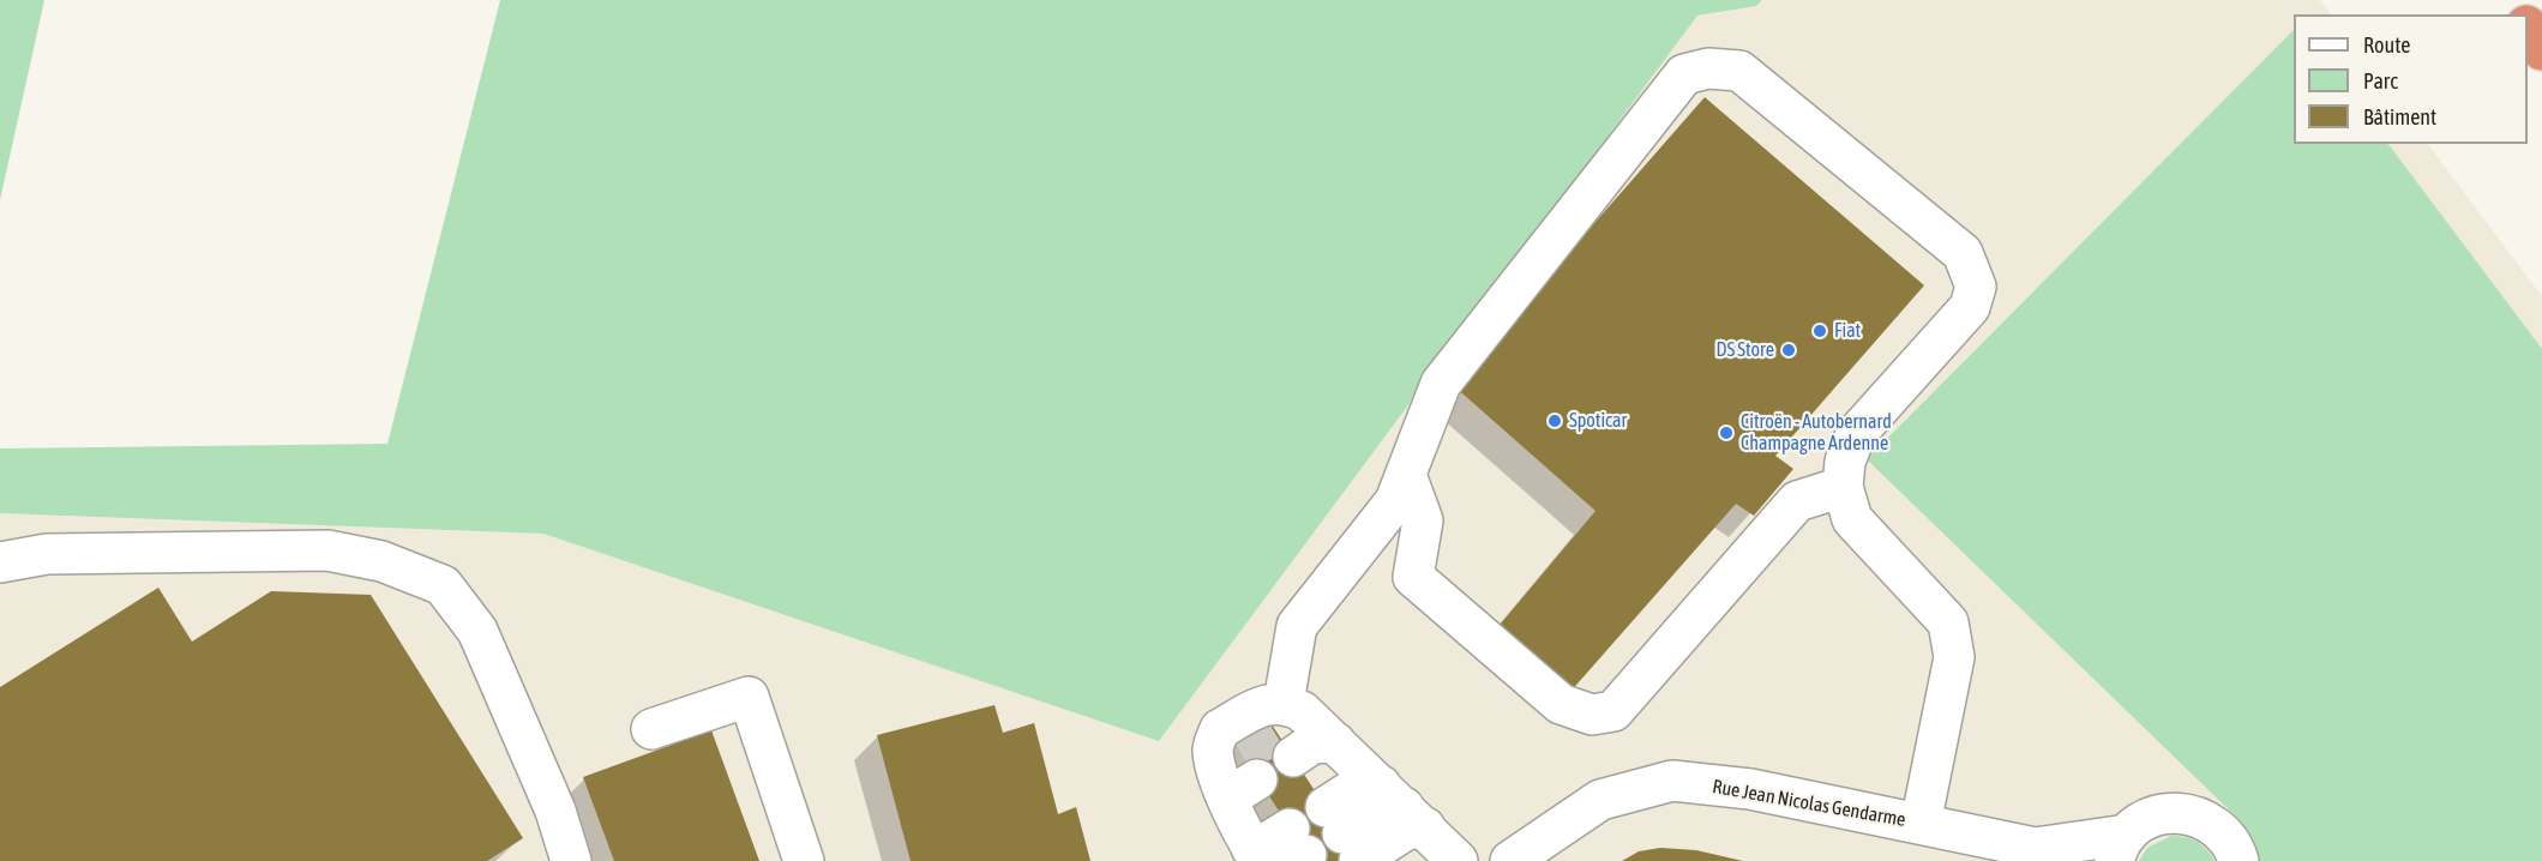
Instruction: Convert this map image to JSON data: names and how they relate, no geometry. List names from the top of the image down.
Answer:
{
  "streets": {
    "street": ["Rue Jean Nicolas Gendarme"]
  },
  "places": [
    "Fiat",
    "DS Store",
    "Spoticar",
    "Citroën - Autobernard Champagne Ardenne"
  ],
  "legend": ["Route", "Parc", "Bâtiment"]
}
